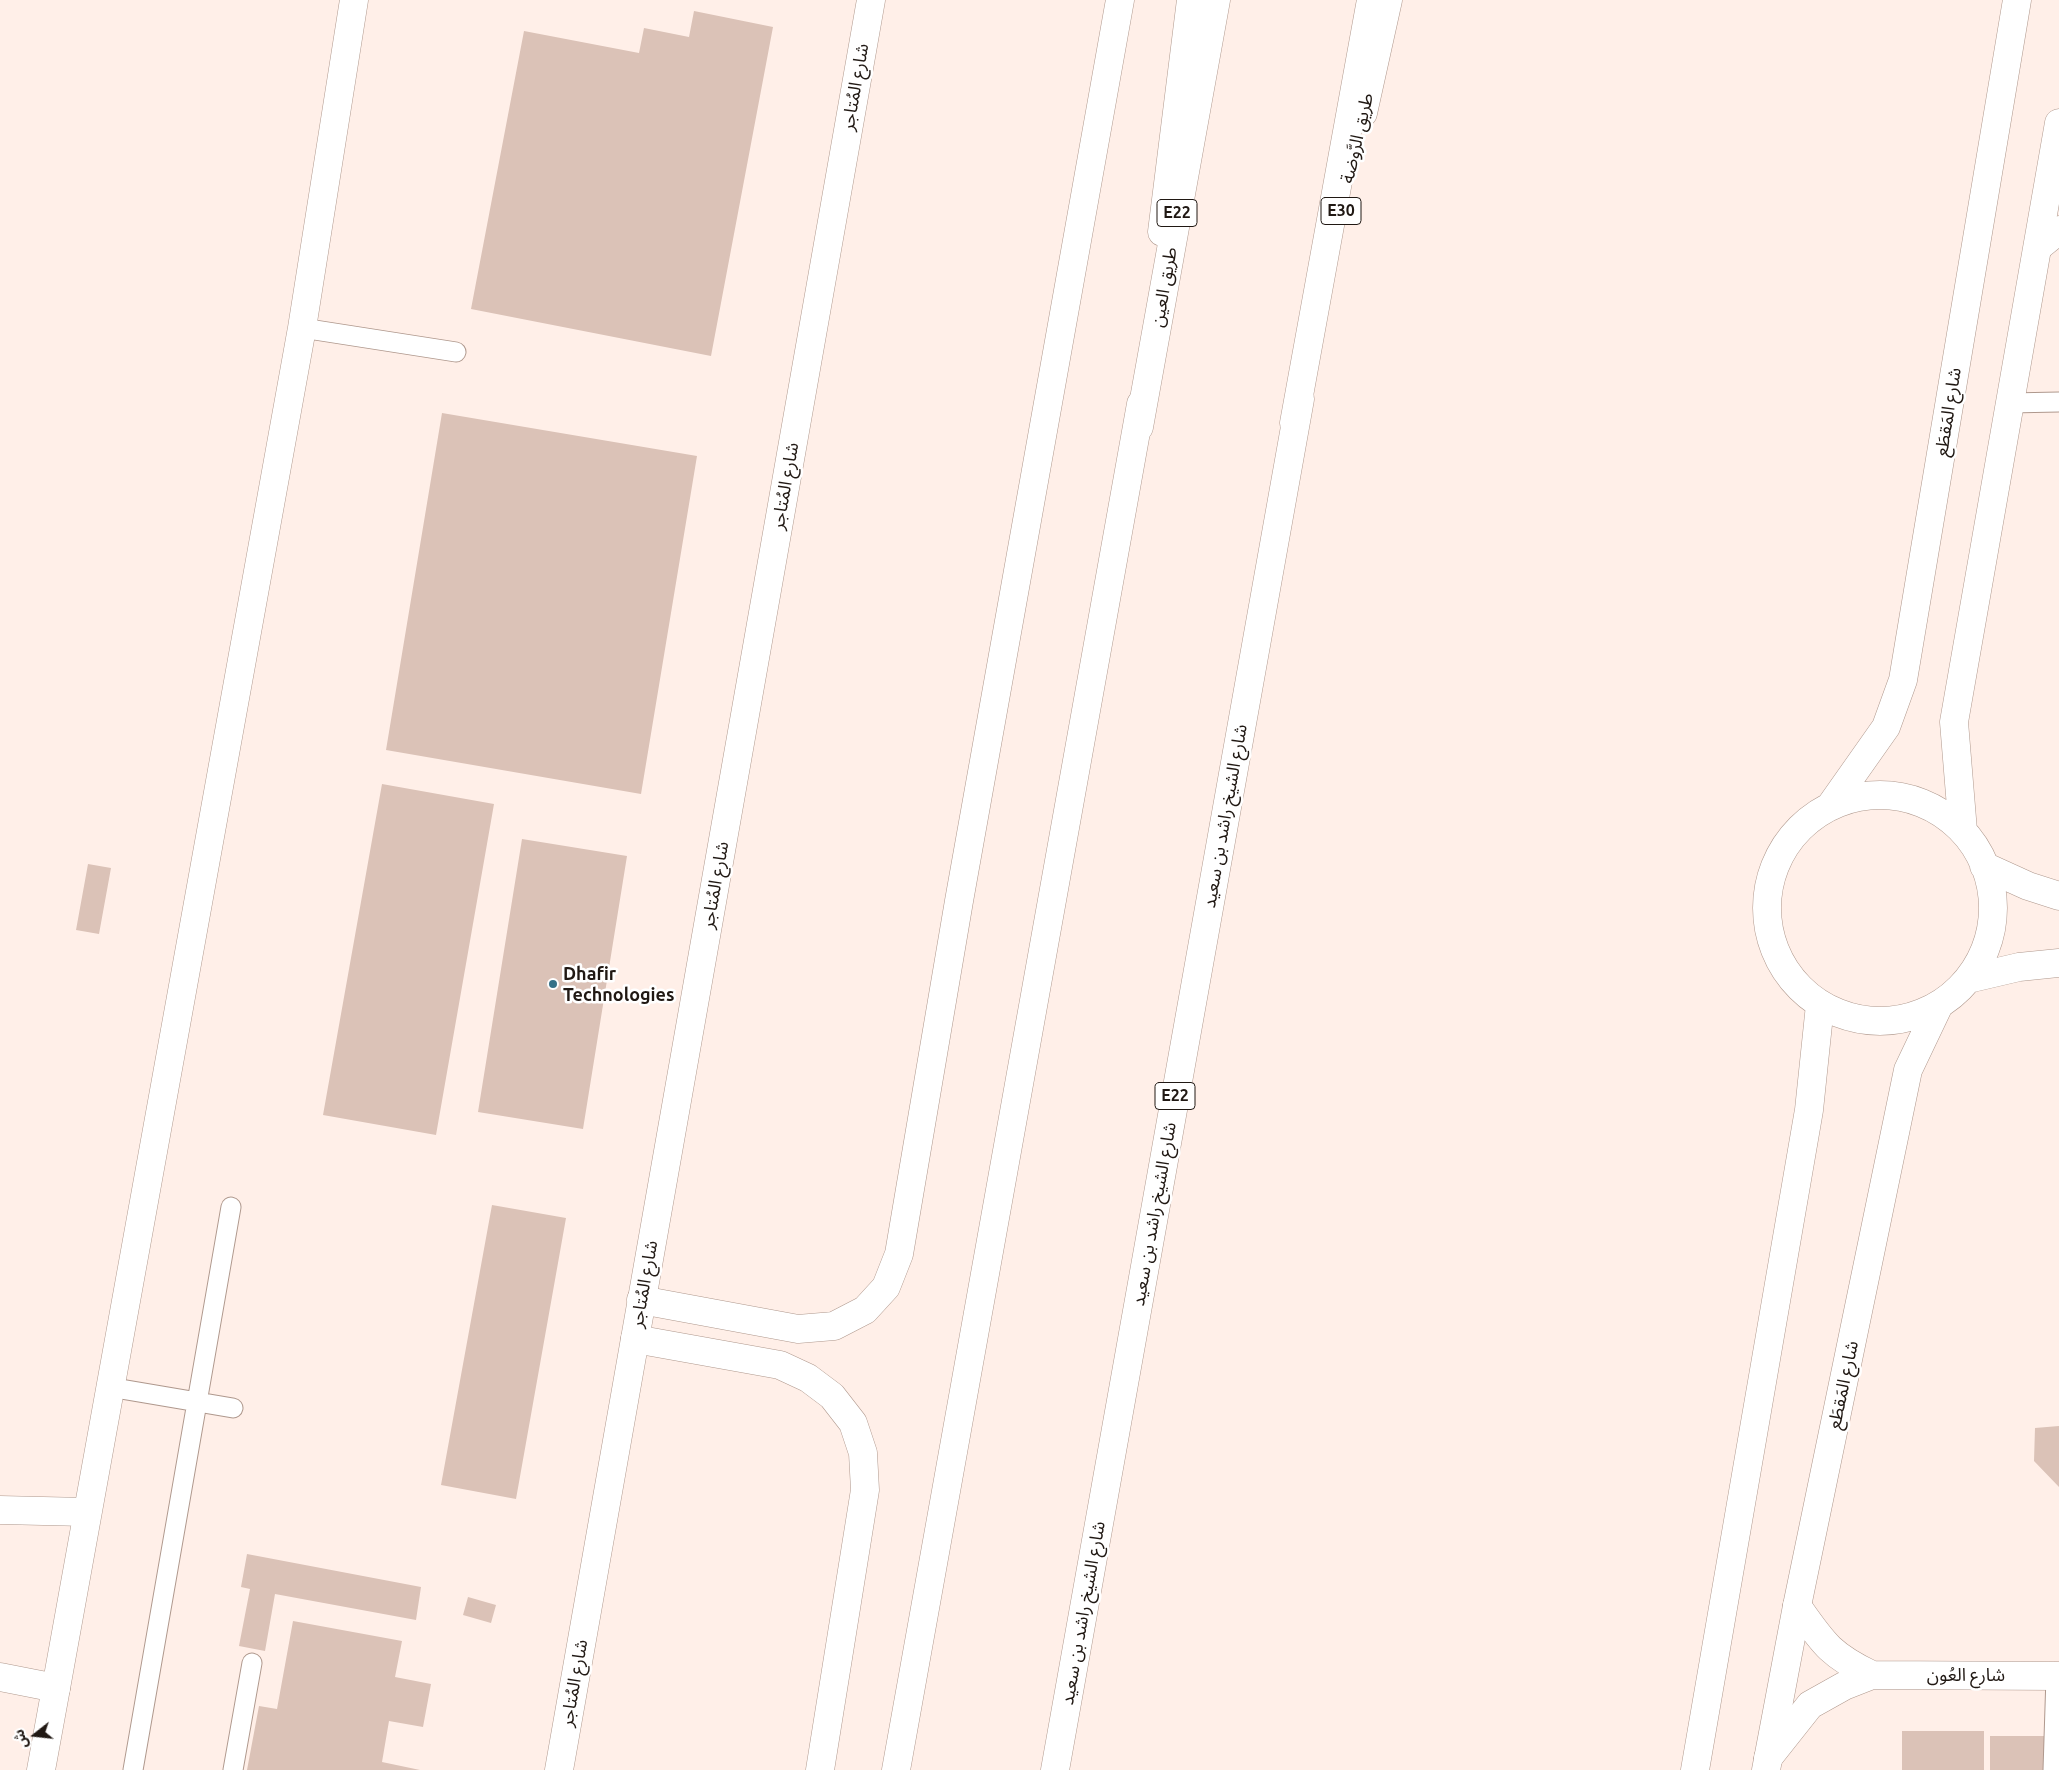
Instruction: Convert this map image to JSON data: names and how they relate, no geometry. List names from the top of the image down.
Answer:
{
  "streets": {
    "main road": [
      "شارع المُتاجر",
      "طريق الرَّوضة",
      "E30",
      "E22",
      "طريق العين",
      "شارع المَقطَع",
      "شارع الشيخ راشد بن سعيد",
      "شارع العُون"
    ]
  },
  "crossings": [
    ["طريق الرَّوضة", "E22"],
    ["طريق الرَّوضة", "شارع الشيخ راشد بن سعيد"],
    ["E22", "طريق العين"],
    ["E22", "شارع الشيخ راشد بن سعيد"],
    ["شارع المَقطَع", "شارع العُون"]
  ],
  "places": ["Dhafir Technologies"],
  "north": "left"
}
